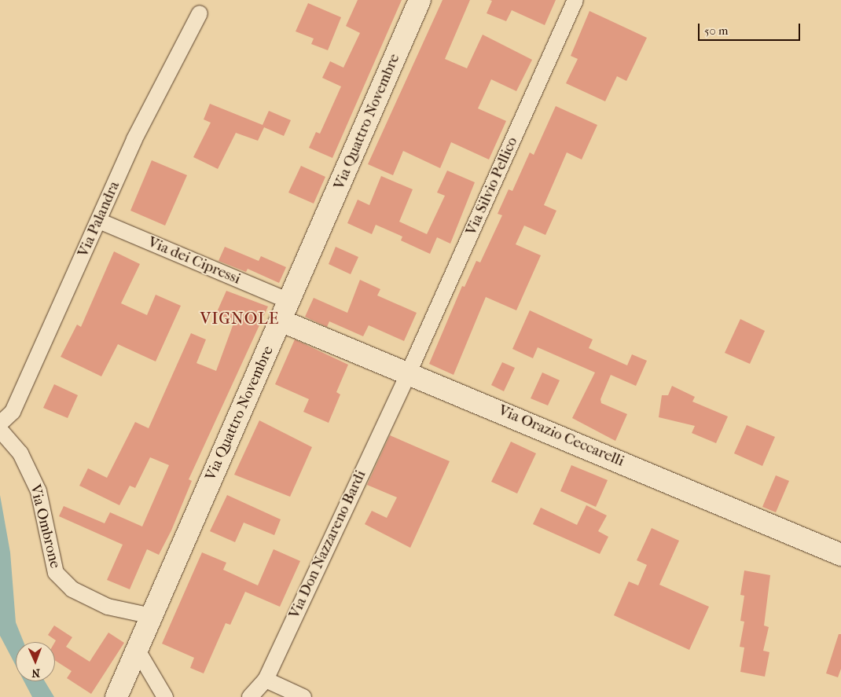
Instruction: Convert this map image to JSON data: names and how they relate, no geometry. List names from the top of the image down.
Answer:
{
  "streets": {
    "main road": ["Via Quattro Novembre", "Via Orazio Ceccarelli"],
    "street": [
      "Via Silvio Pellico",
      "Via Palandra",
      "Via dei Cipressi",
      "Via Ombrone",
      "Via Don Nazzareno Bardi"
    ]
  },
  "crossings": [
    ["Via Quattro Novembre", "Via dei Cipressi"],
    ["Via Quattro Novembre", "Via Orazio Ceccarelli"],
    ["Via Quattro Novembre", "Via Ombrone"],
    ["Via Silvio Pellico", "Via Orazio Ceccarelli"],
    ["Via Silvio Pellico", "Via Don Nazzareno Bardi"],
    ["Via Palandra", "Via dei Cipressi"],
    ["Via Orazio Ceccarelli", "Via Don Nazzareno Bardi"]
  ],
  "districts": ["VIGNOLE"],
  "scale_bar": "50 m",
  "north": "bottom"
}
